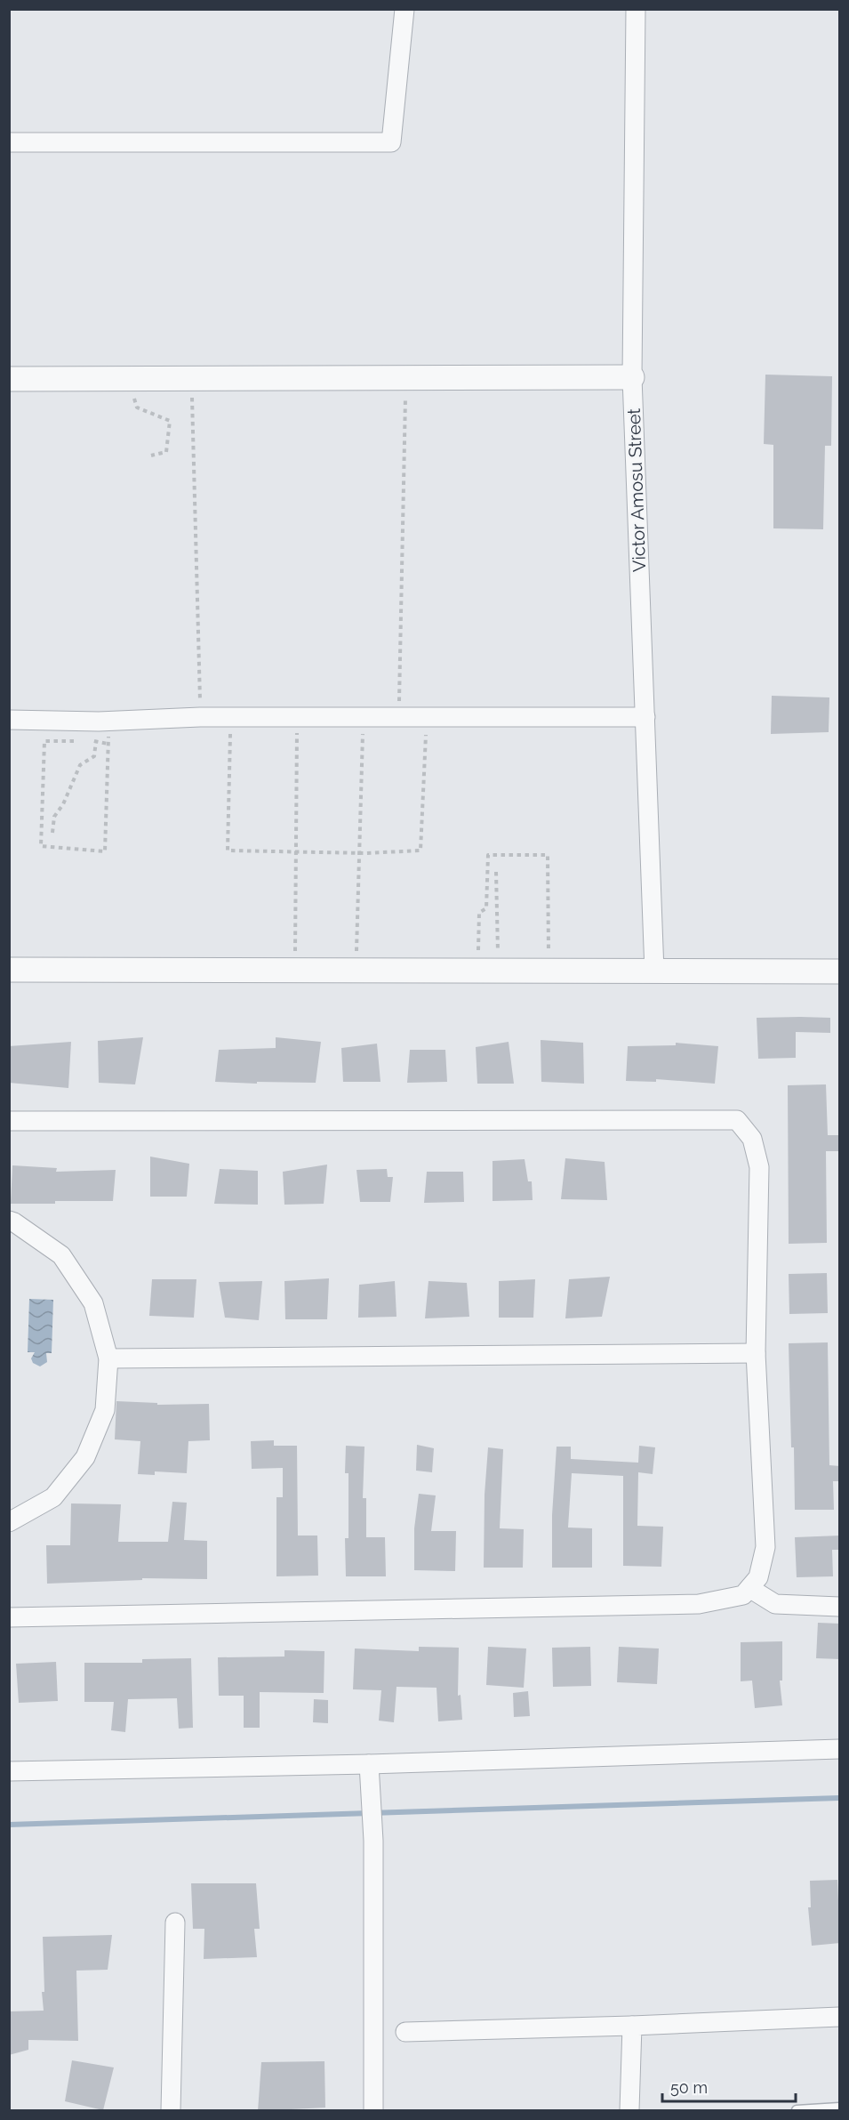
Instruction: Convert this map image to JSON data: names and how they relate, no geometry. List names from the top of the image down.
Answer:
{
  "streets": {
    "street": ["Victor Amosu Street"]
  },
  "scale_bar": "50 m"
}
